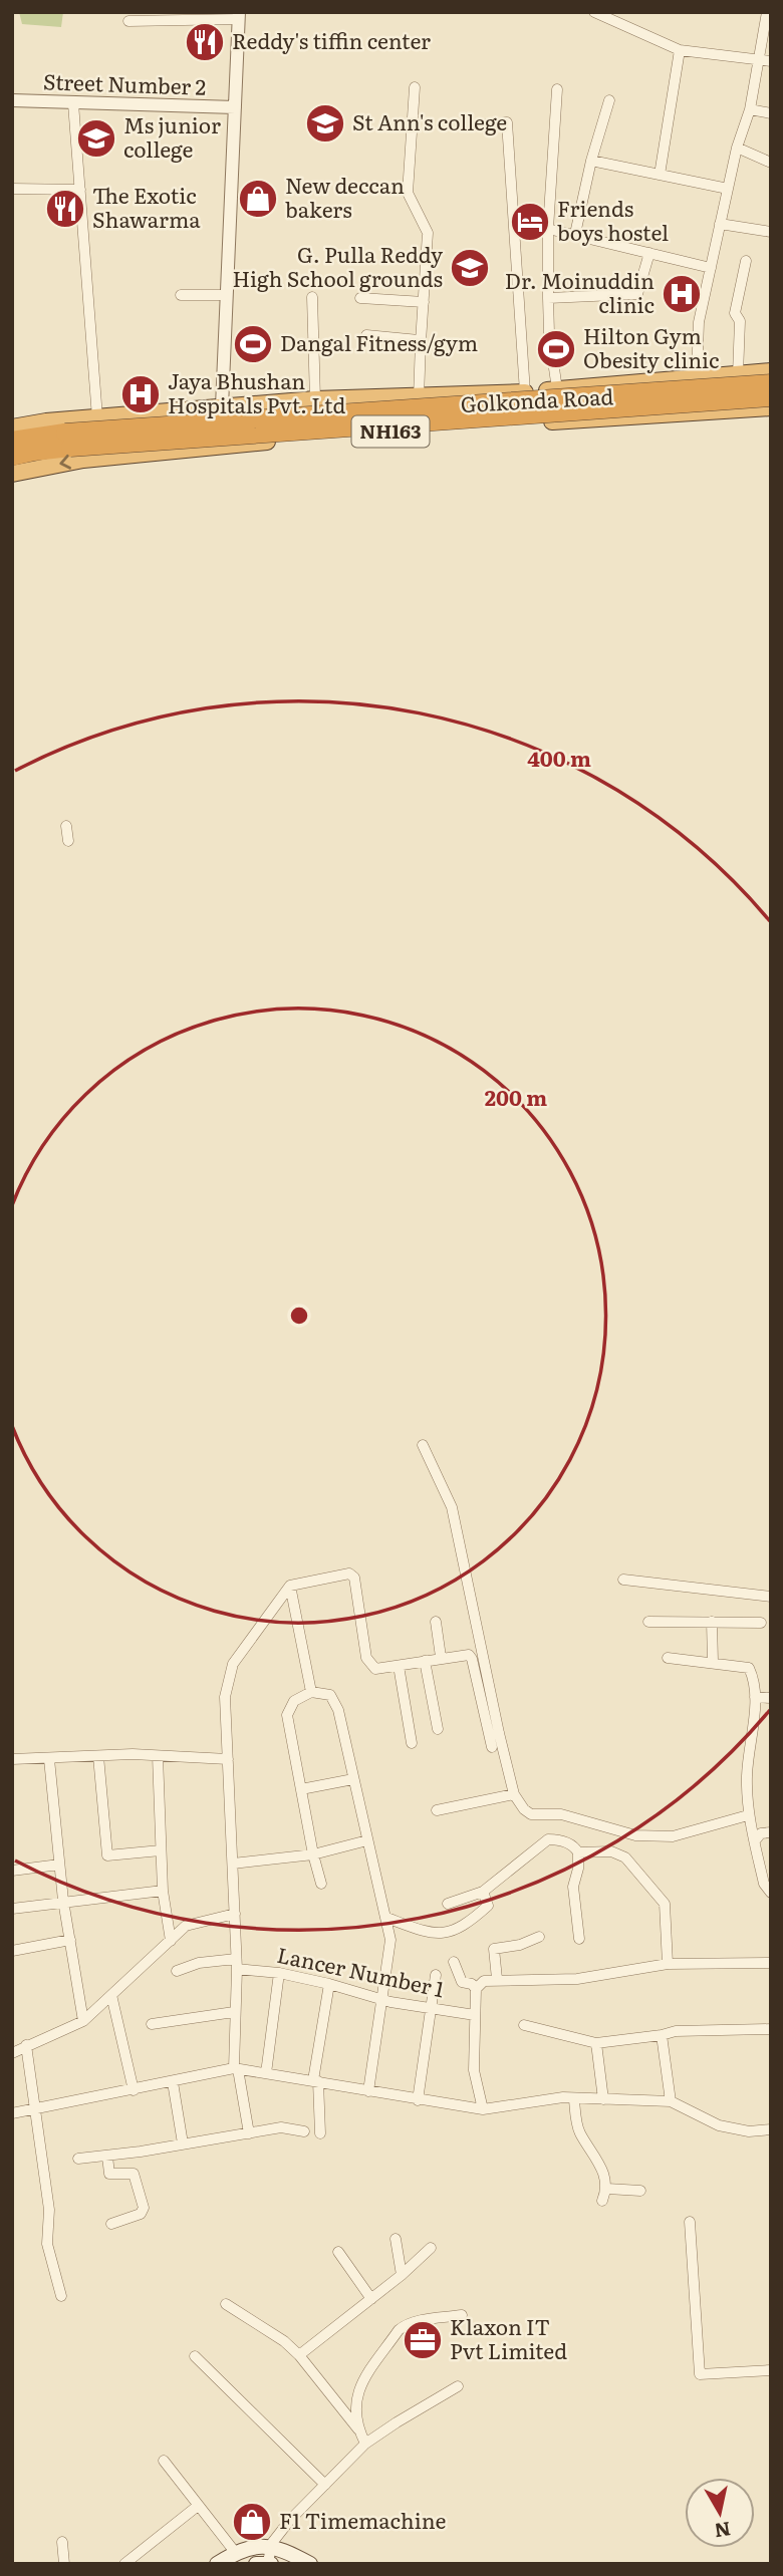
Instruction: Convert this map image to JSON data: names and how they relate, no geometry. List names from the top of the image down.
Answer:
{
  "streets": {
    "highway": ["Golkonda Road", "NH163"],
    "street": ["Street Number 2", "Lancer Number 1"]
  },
  "places": {
    "restaurant": ["Reddy's tiffin center", "The Exotic Shawarma"],
    "school or university": ["St Ann's college", "Ms junior college", "G. Pulla Reddy High School grounds"],
    "shop": ["New deccan bakers", "F1 Timemachine"],
    "hotel": ["Friends boys hostel"],
    "hospital": ["Dr. Moinuddin clinic", "Jaya Bhushan Hospitals Pvt. Ltd"],
    "sports": ["Dangal Fitness/gym", "Hilton Gym Obesity clinic"],
    "office": ["Klaxon IT Pvt Limited"]
  },
  "north": "bottom",
  "rings": ["400 m", "200 m"]
}
